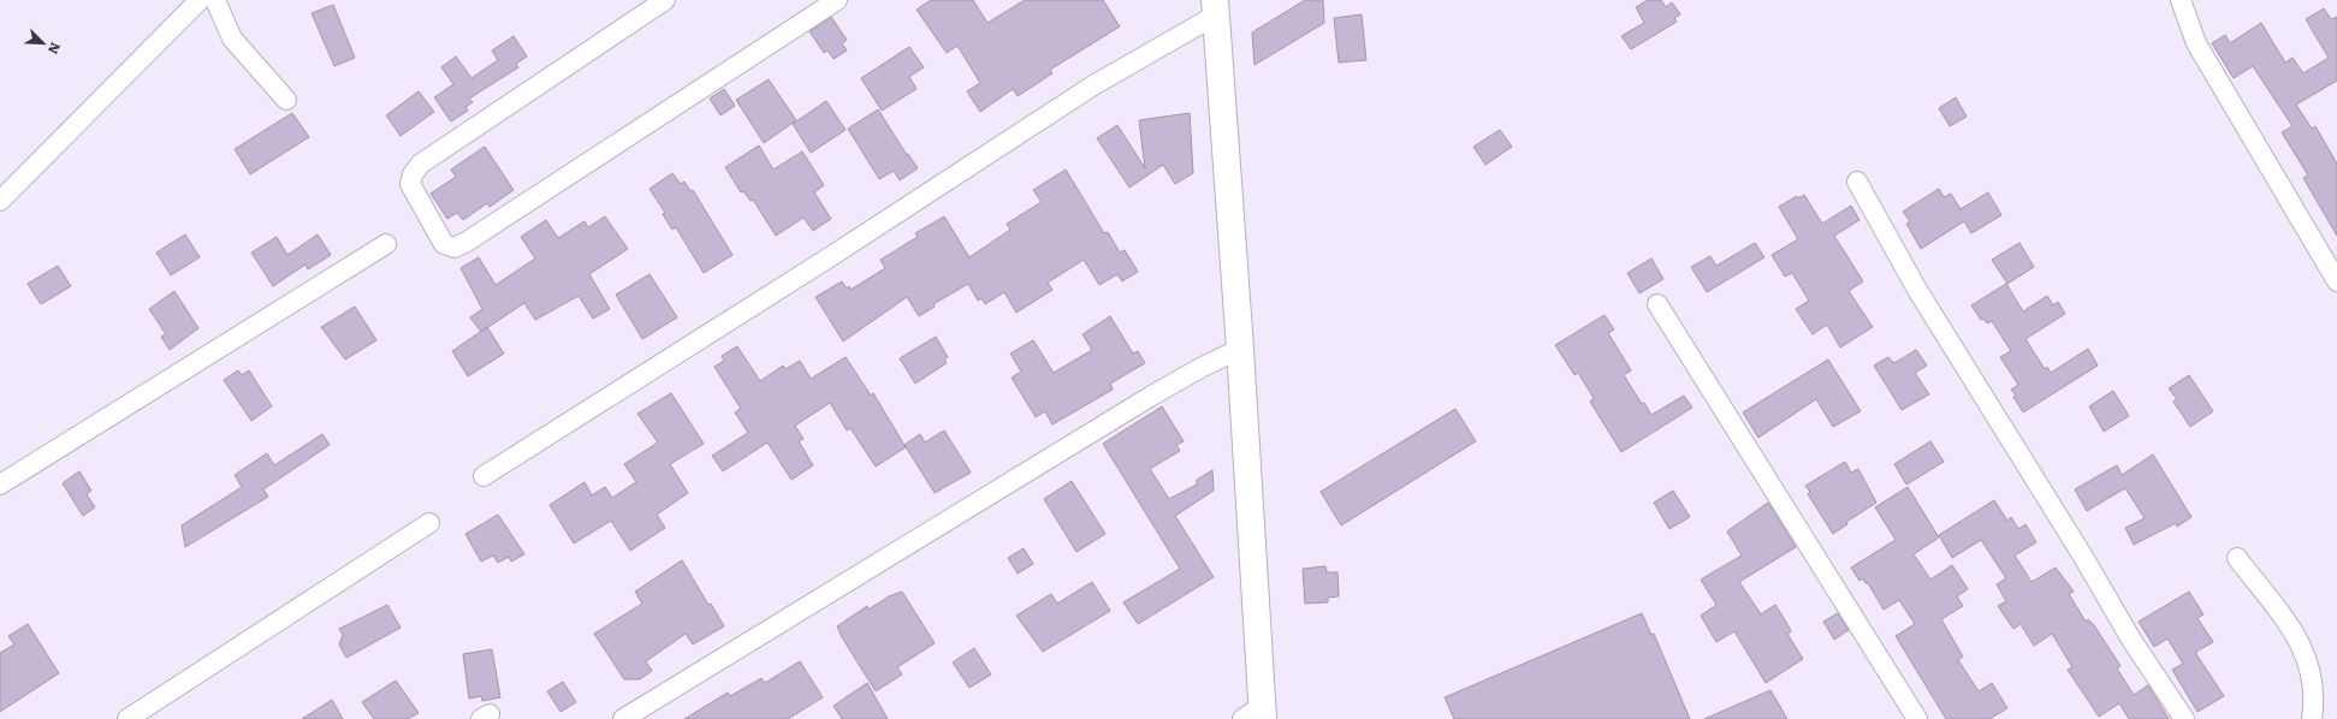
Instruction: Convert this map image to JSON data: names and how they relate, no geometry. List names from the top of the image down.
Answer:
{
  "north": "bottom right"
}
